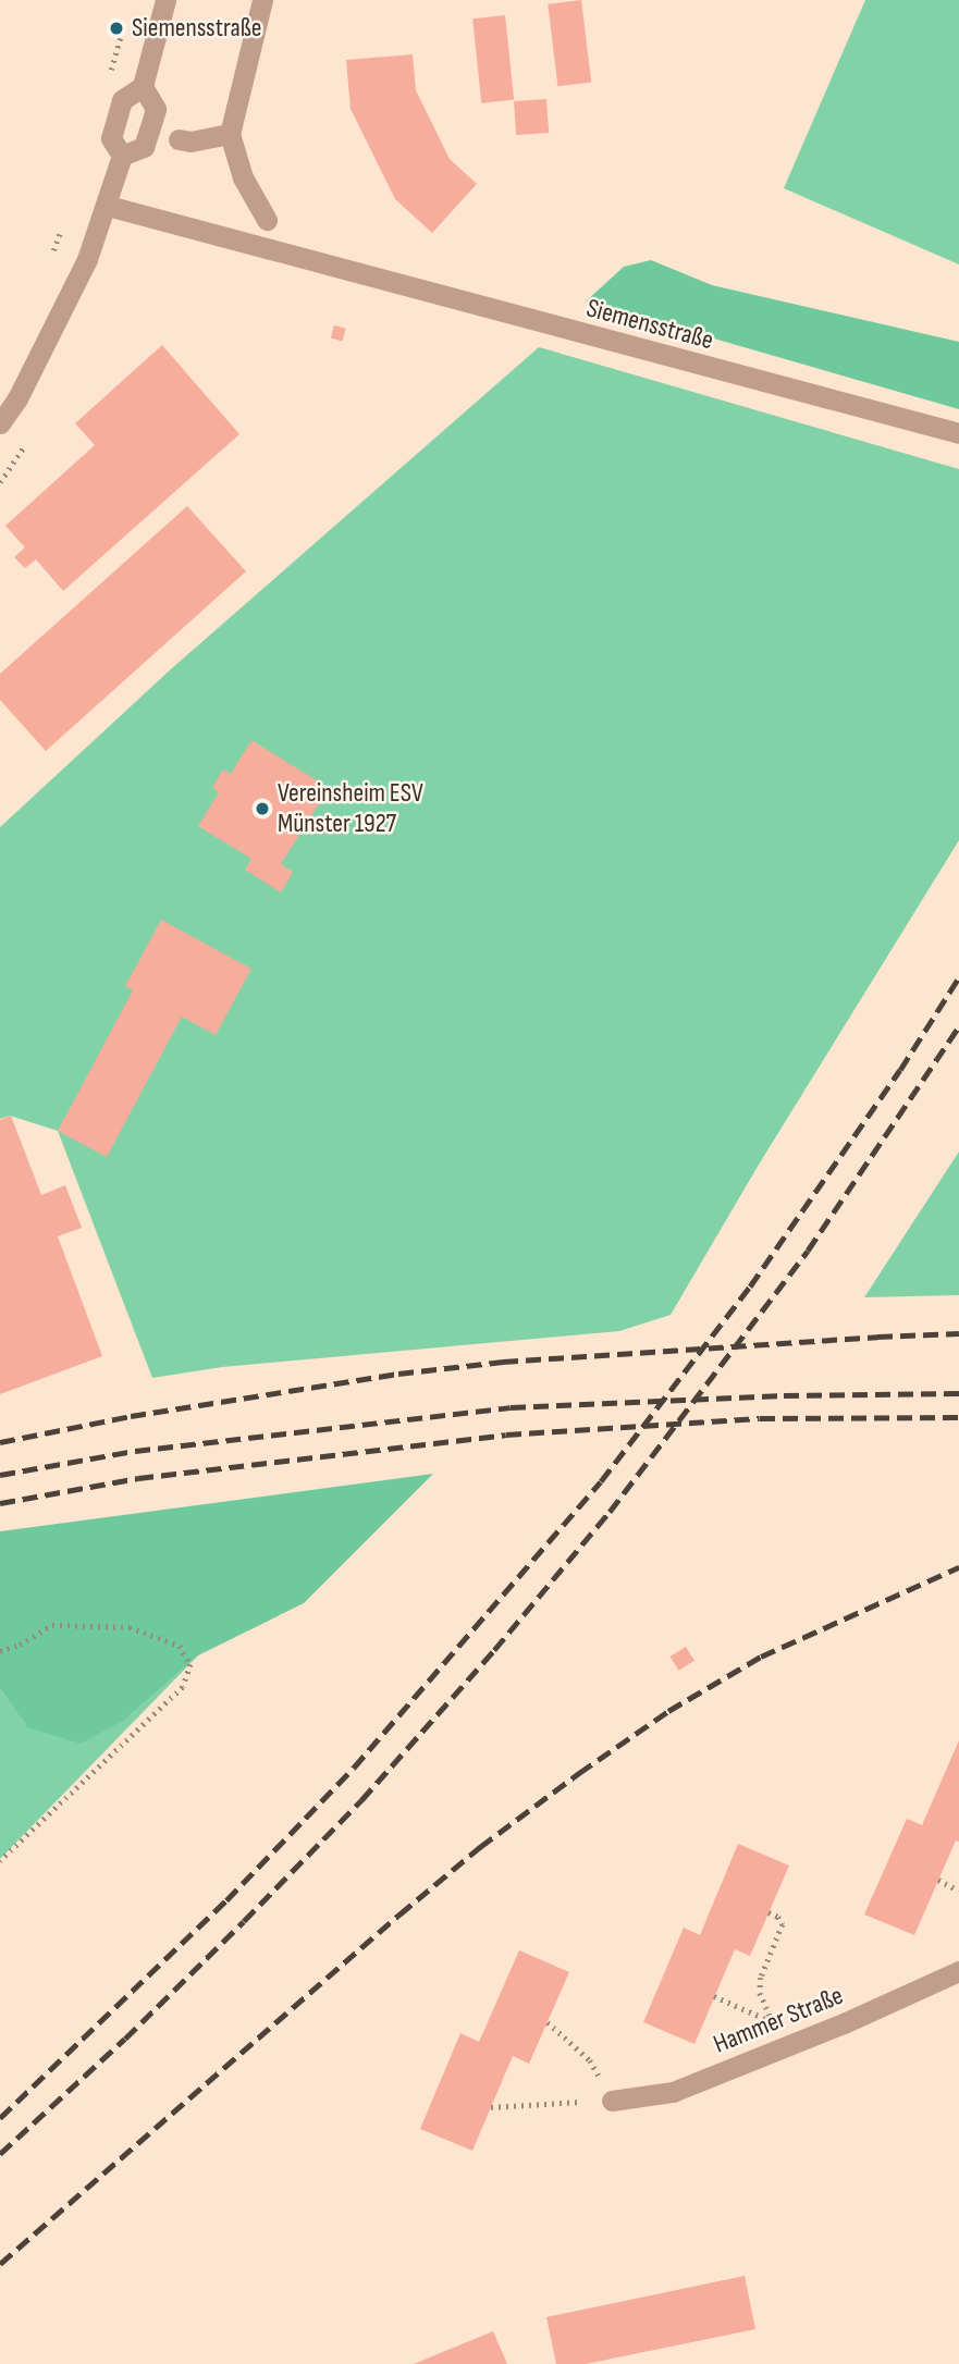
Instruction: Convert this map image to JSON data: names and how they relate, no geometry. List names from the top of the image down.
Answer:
{
  "streets": {
    "street": ["Siemensstraße", "Hammer Straße"]
  },
  "places": ["Siemensstraße", "Vereinsheim ESV Münster 1927"]
}
